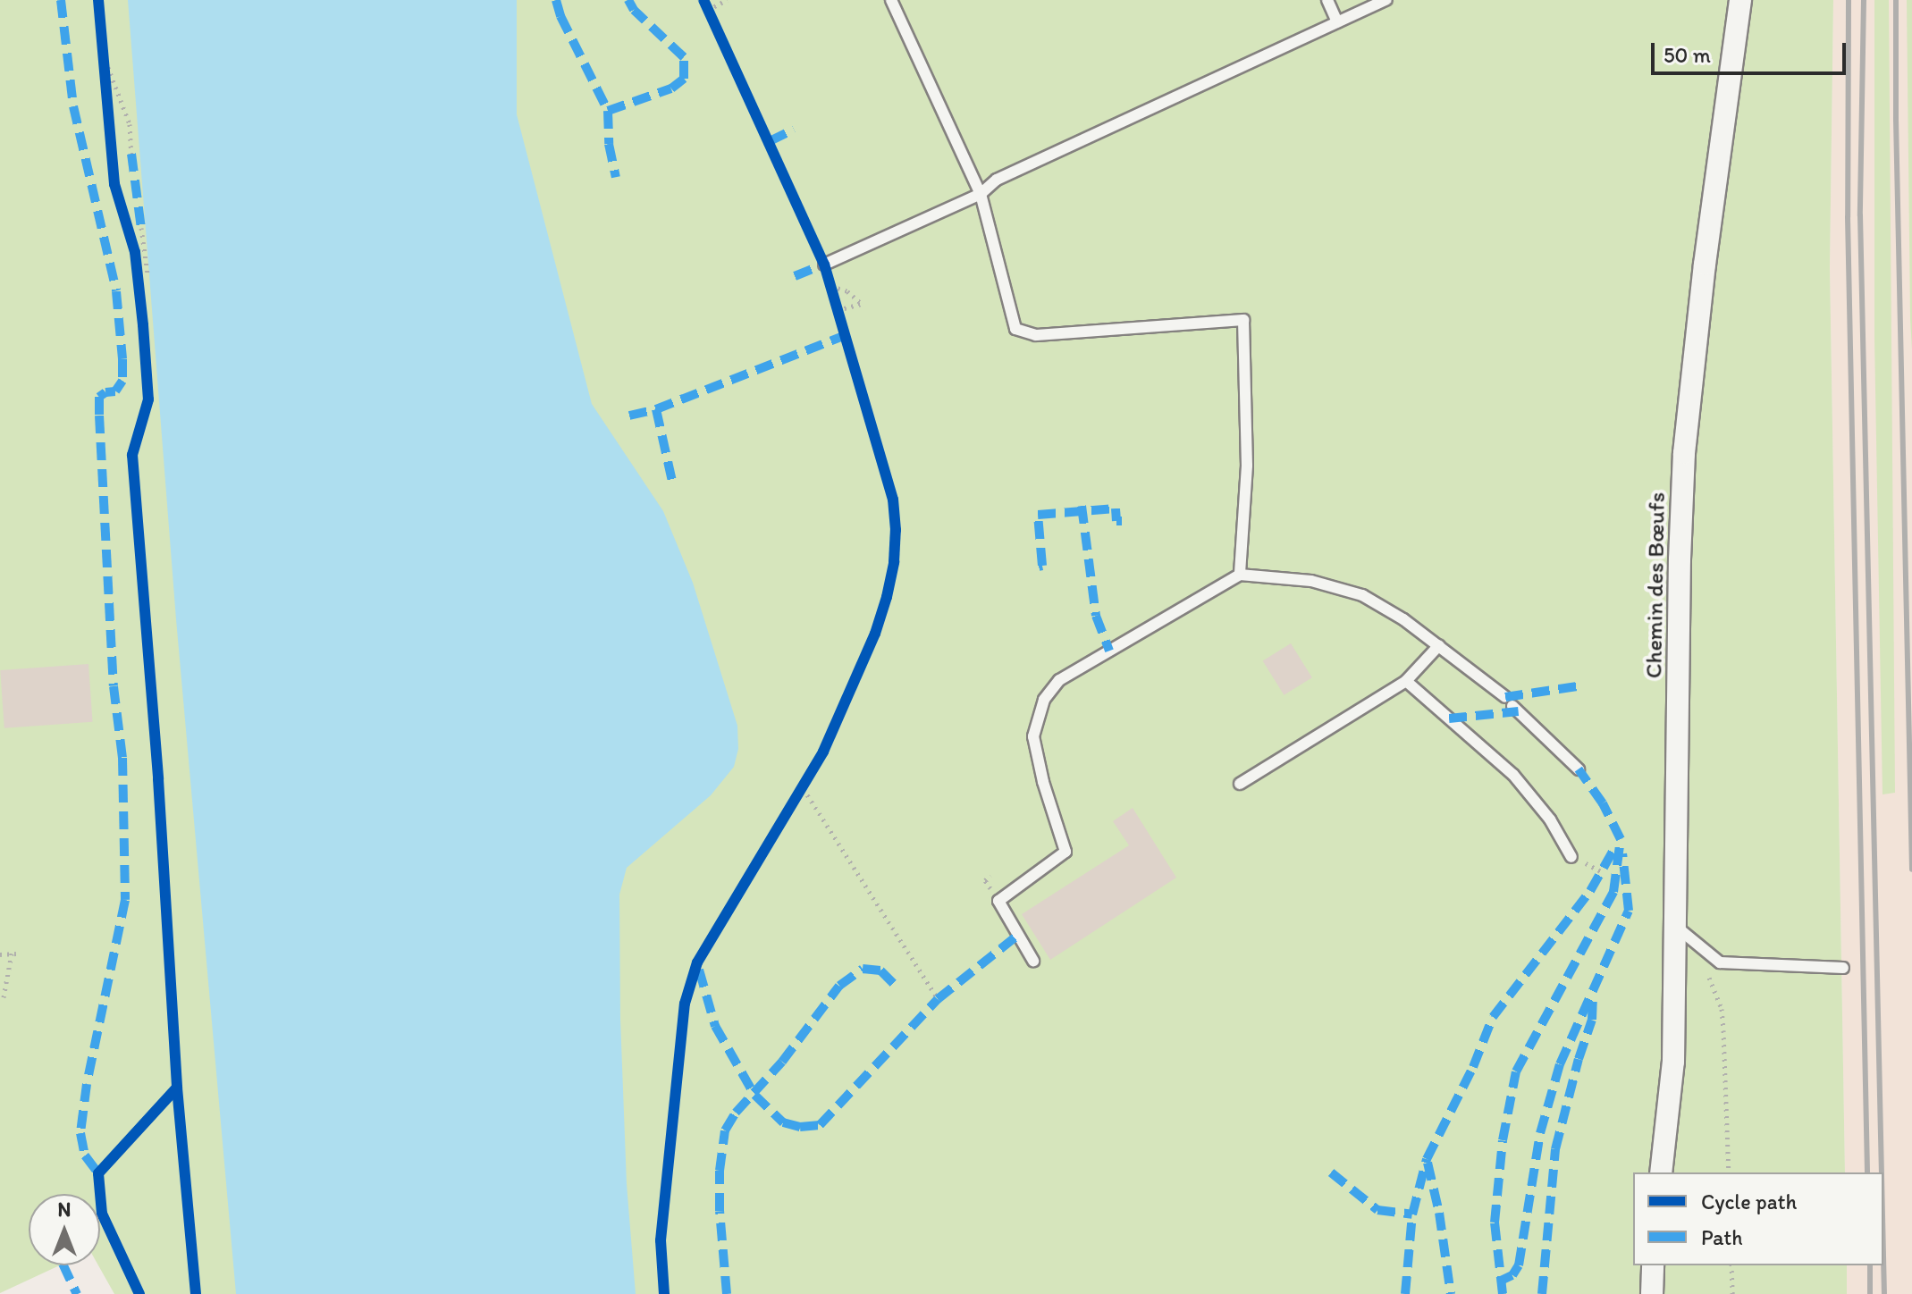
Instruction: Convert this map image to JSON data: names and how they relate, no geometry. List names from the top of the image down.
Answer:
{
  "streets": {
    "street": ["Chemin des Bœufs"]
  },
  "legend": ["Cycle path", "Path"],
  "scale_bar": "50 m",
  "north": "top"
}
